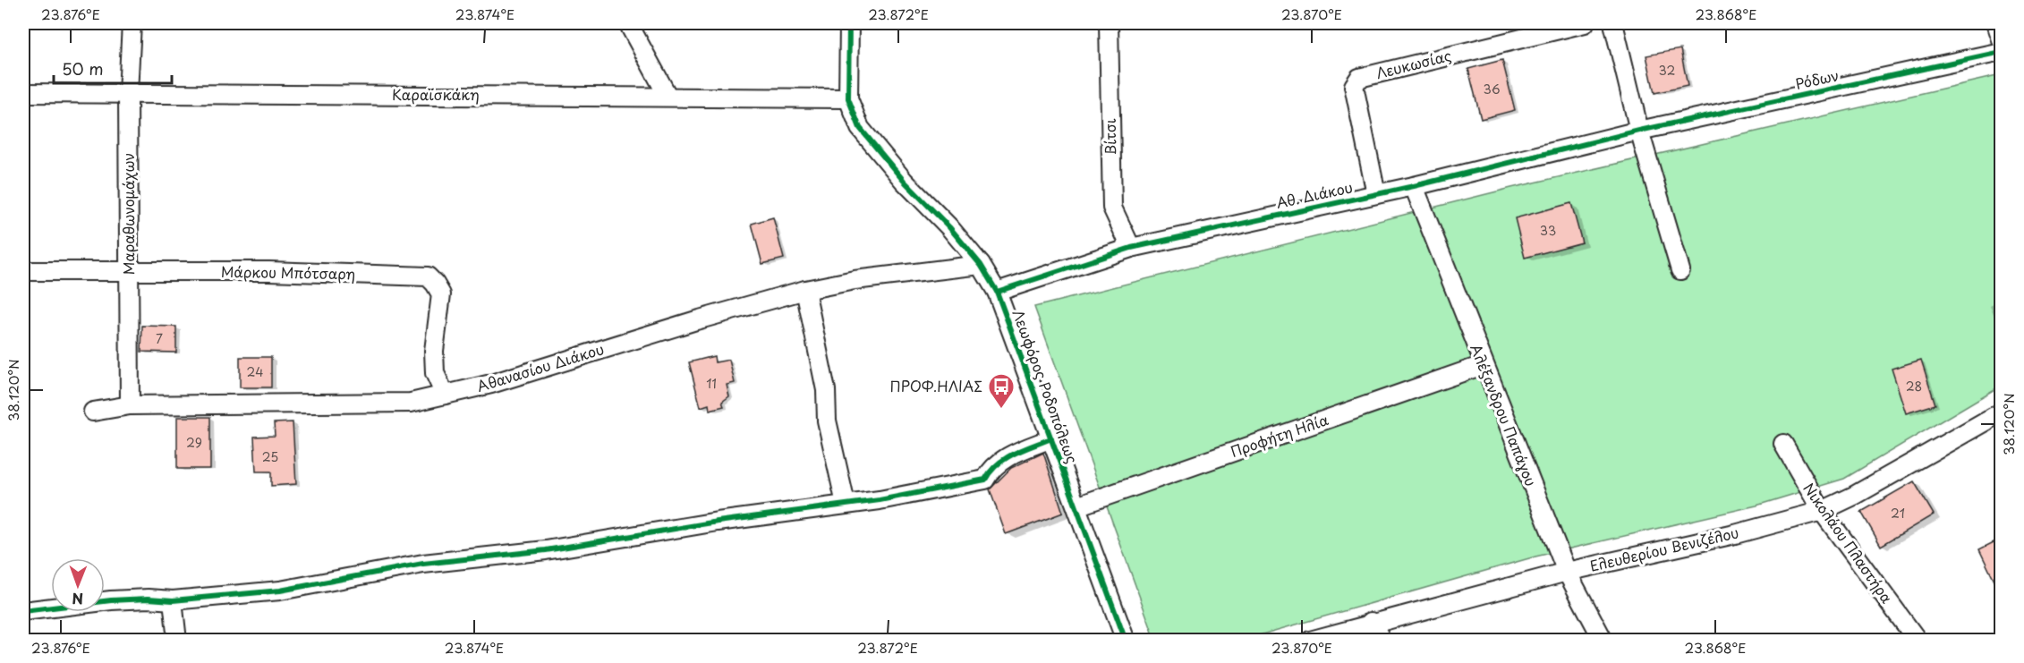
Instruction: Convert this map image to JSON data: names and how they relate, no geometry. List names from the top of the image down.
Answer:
{
  "streets": {
    "street": [
      "Λευκωσίας",
      "Ρόδων",
      "Καραϊσκάκη",
      "Βίτσι",
      "Αθ. Διάκου",
      "Μαραθωνομάχων",
      "Μάρκου Μπότσαρη",
      "Αθανασίου Διάκου",
      "Λεωφόρος Ροδοπόλεως",
      "Αλέξανδρου Παπάγου",
      "Προφήτη Ηλία",
      "Νικολάου Πλαστήρα",
      "Ελευθερίου Βενιζέλου"
    ]
  },
  "crossings": [
    ["Λευκωσίας", "Αθ. Διάκου"],
    ["Ρόδων", "Αθ. Διάκου"],
    ["Καραϊσκάκη", "Μαραθωνομάχων"],
    ["Καραϊσκάκη", "Λεωφόρος Ροδοπόλεως"],
    ["Βίτσι", "Αθ. Διάκου"],
    ["Αθ. Διάκου", "Λεωφόρος Ροδοπόλεως"],
    ["Αθ. Διάκου", "Αλέξανδρου Παπάγου"],
    ["Μαραθωνομάχων", "Μάρκου Μπότσαρη"],
    ["Μαραθωνομάχων", "Αθανασίου Διάκου"],
    ["Μάρκου Μπότσαρη", "Αθανασίου Διάκου"],
    ["Αθανασίου Διάκου", "Λεωφόρος Ροδοπόλεως"],
    ["Λεωφόρος Ροδοπόλεως", "Προφήτη Ηλία"],
    ["Αλέξανδρου Παπάγου", "Προφήτη Ηλία"],
    ["Αλέξανδρου Παπάγου", "Ελευθερίου Βενιζέλου"],
    ["Νικολάου Πλαστήρα", "Ελευθερίου Βενιζέλου"]
  ],
  "places": {
    "bus stop": ["ΠΡΟΦ.ΗΛΙΑΣ"]
  },
  "house_numbers": [
    "32",
    "36",
    "33",
    "7",
    "24",
    "11",
    "28",
    "29",
    "25",
    "21"
  ],
  "scale_bar": "50 m",
  "north": "bottom",
  "coordinates": [
    "23.876°E",
    "23.874°E",
    "23.872°E",
    "23.870°E",
    "23.868°E",
    "38.120°N"
  ]
}
